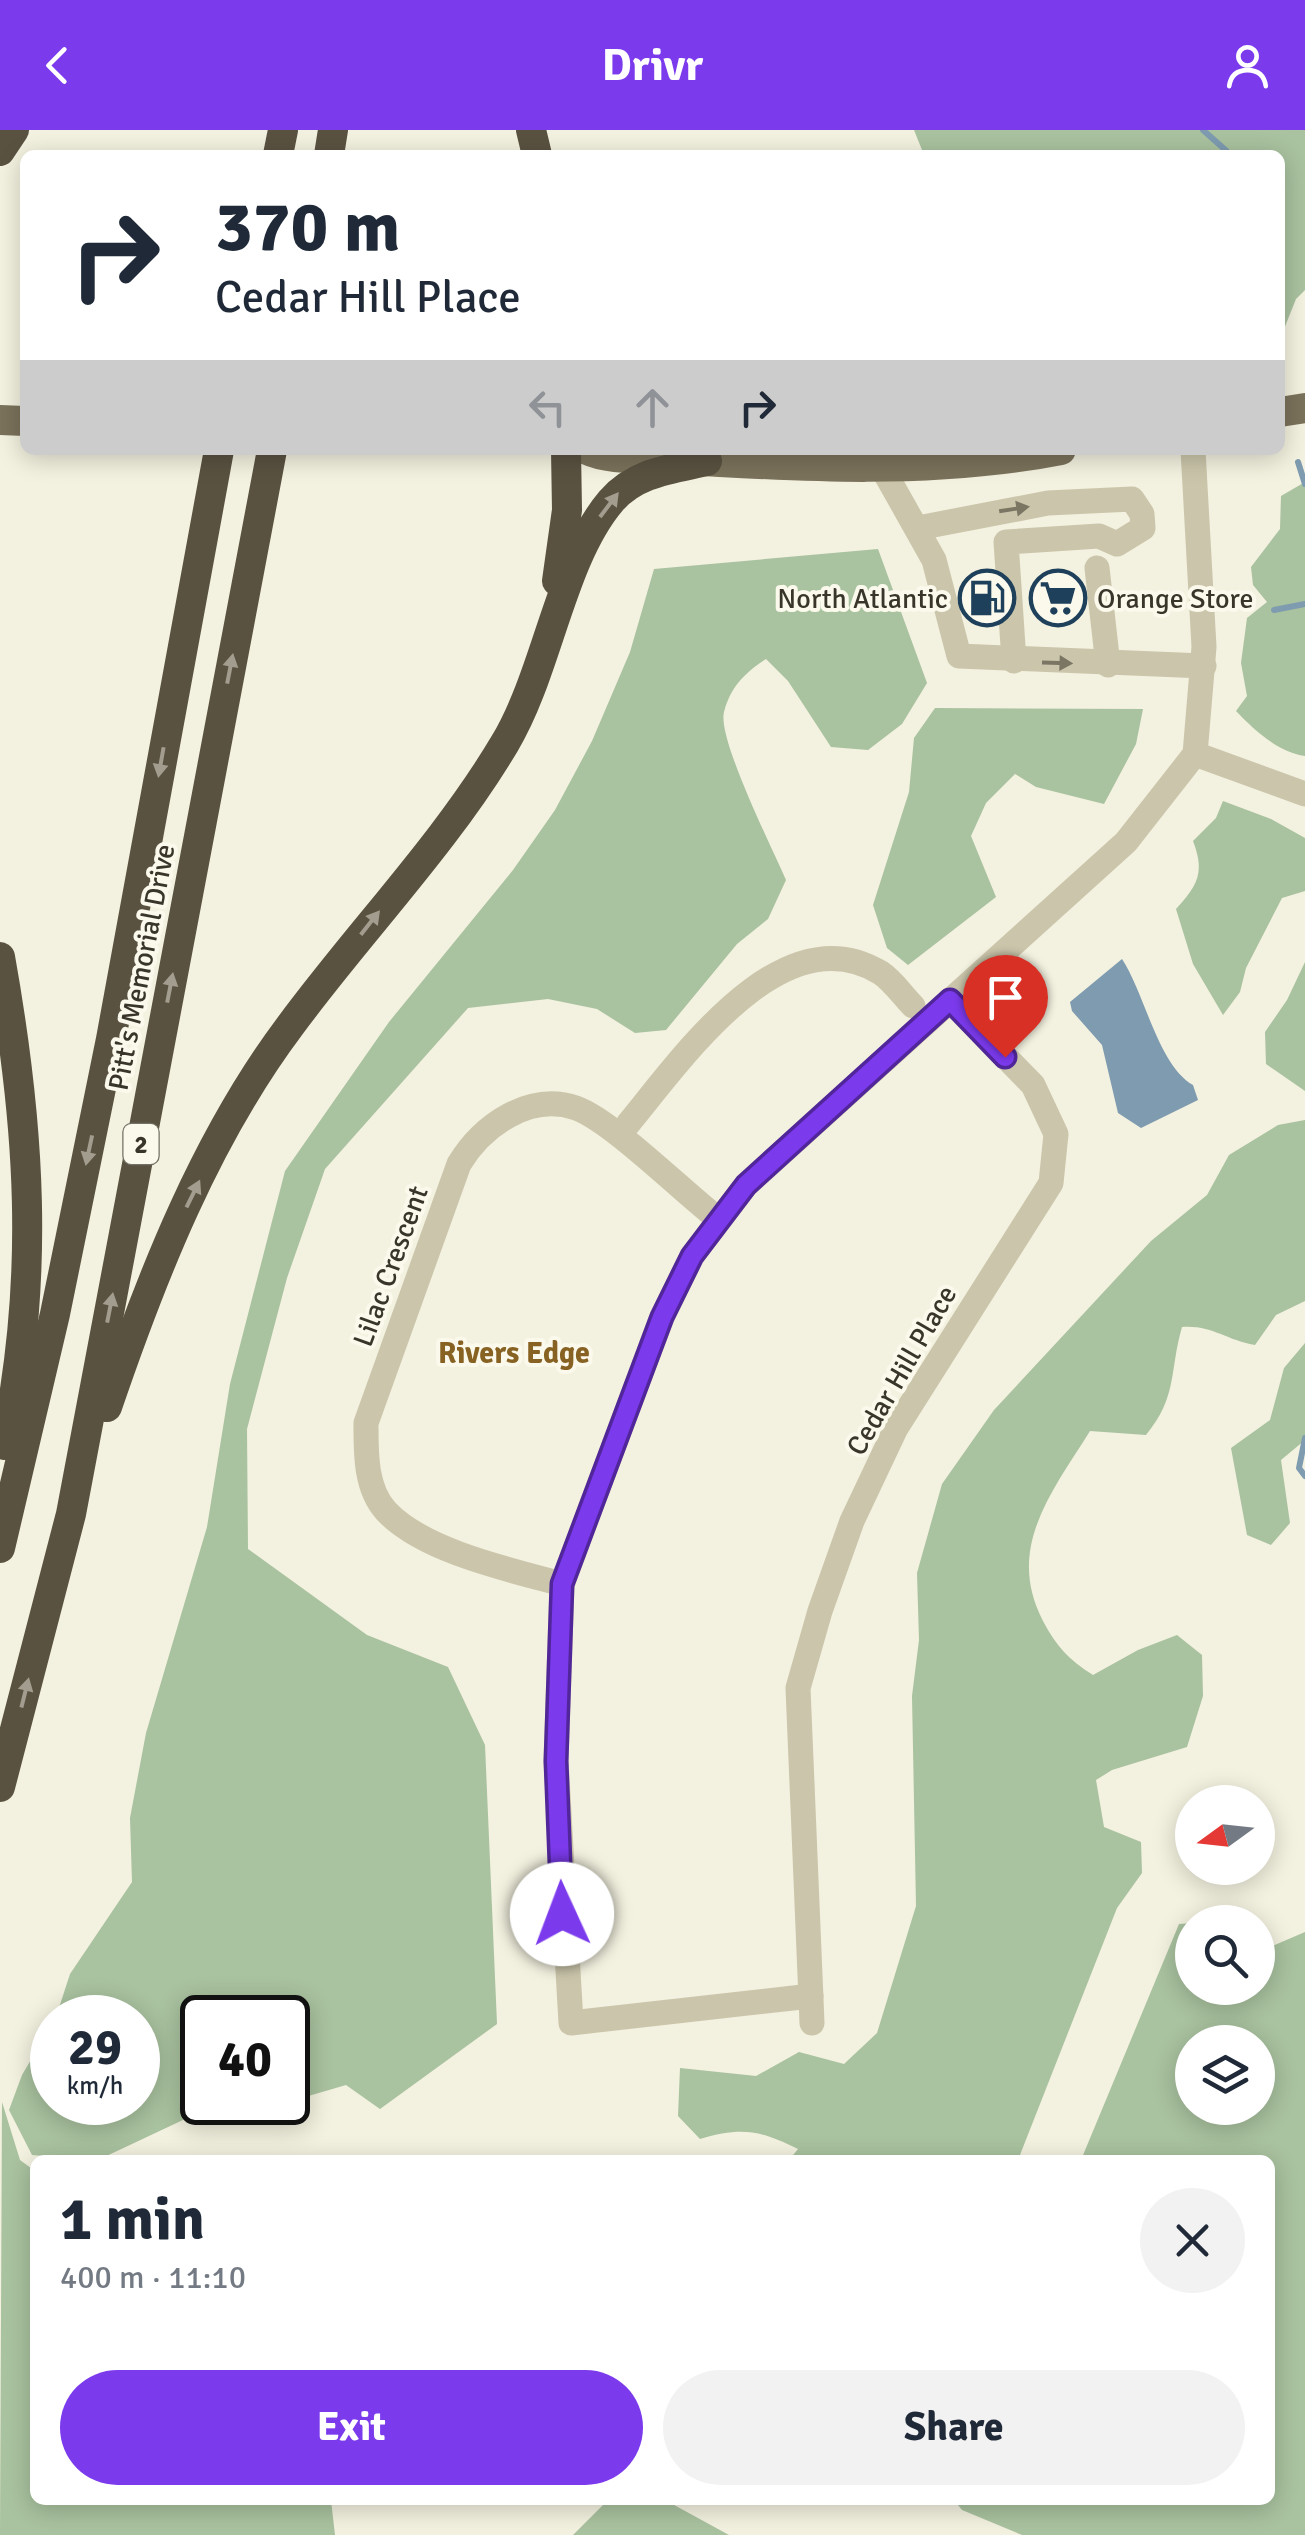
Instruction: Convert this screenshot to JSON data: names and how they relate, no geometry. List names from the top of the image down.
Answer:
{
  "streets": {
    "highway": ["Pitt's Memorial Drive", "2"],
    "street": ["Lilac Crescent", "Cedar Hill Place"]
  },
  "districts": ["Rivers Edge"],
  "places": {
    "fuel station": ["North Atlantic"],
    "supermarket": ["Orange Store"]
  },
  "north": "left",
  "page": {
    "header": "Drivr",
    "turn": ["370 m", "Cedar Hill Place"],
    "speed": "29 km/h",
    "limit": "40",
    "heading": ["1 min", "400 m · 11:10"],
    "buttons": ["Exit", "Share"]
  }
}
